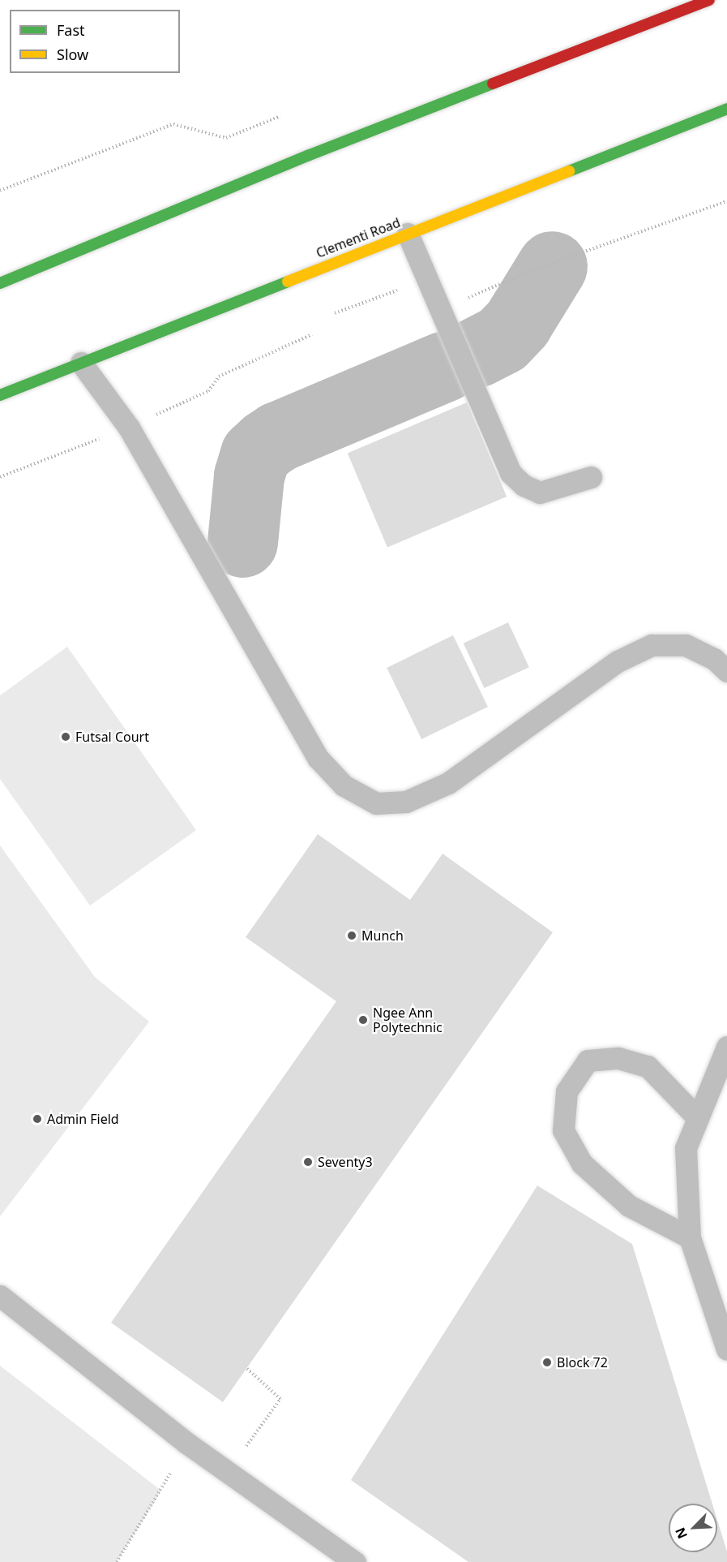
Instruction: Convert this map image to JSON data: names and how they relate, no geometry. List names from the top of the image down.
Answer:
{
  "streets": {
    "main road": ["Clementi Road"]
  },
  "places": [
    "Futsal Court",
    "Munch",
    "Ngee Ann Polytechnic",
    "Admin Field",
    "Seventy3",
    "Block 72"
  ],
  "legend": ["Fast", "Slow"],
  "north": "bottom left"
}
